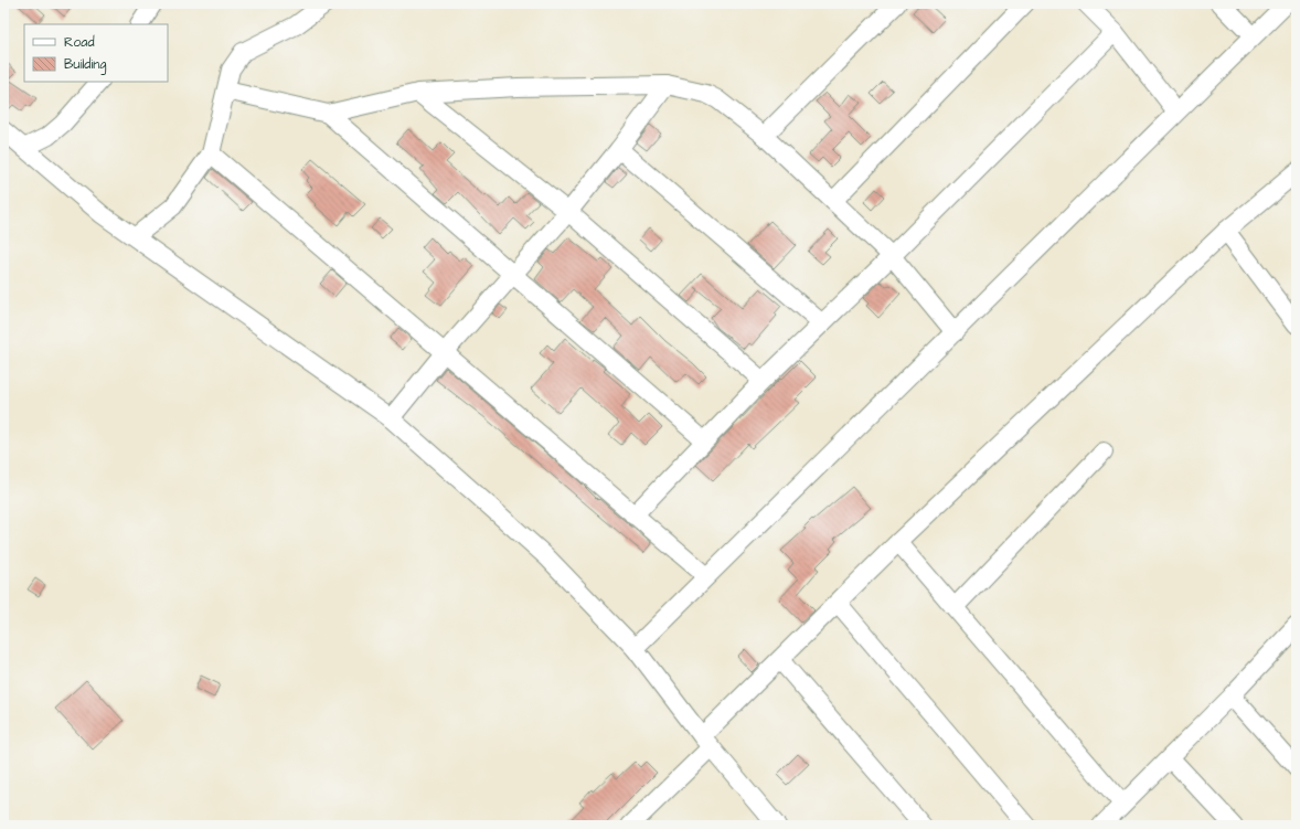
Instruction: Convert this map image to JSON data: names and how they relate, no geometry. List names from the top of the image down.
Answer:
{
  "legend": ["Road", "Building"]
}
